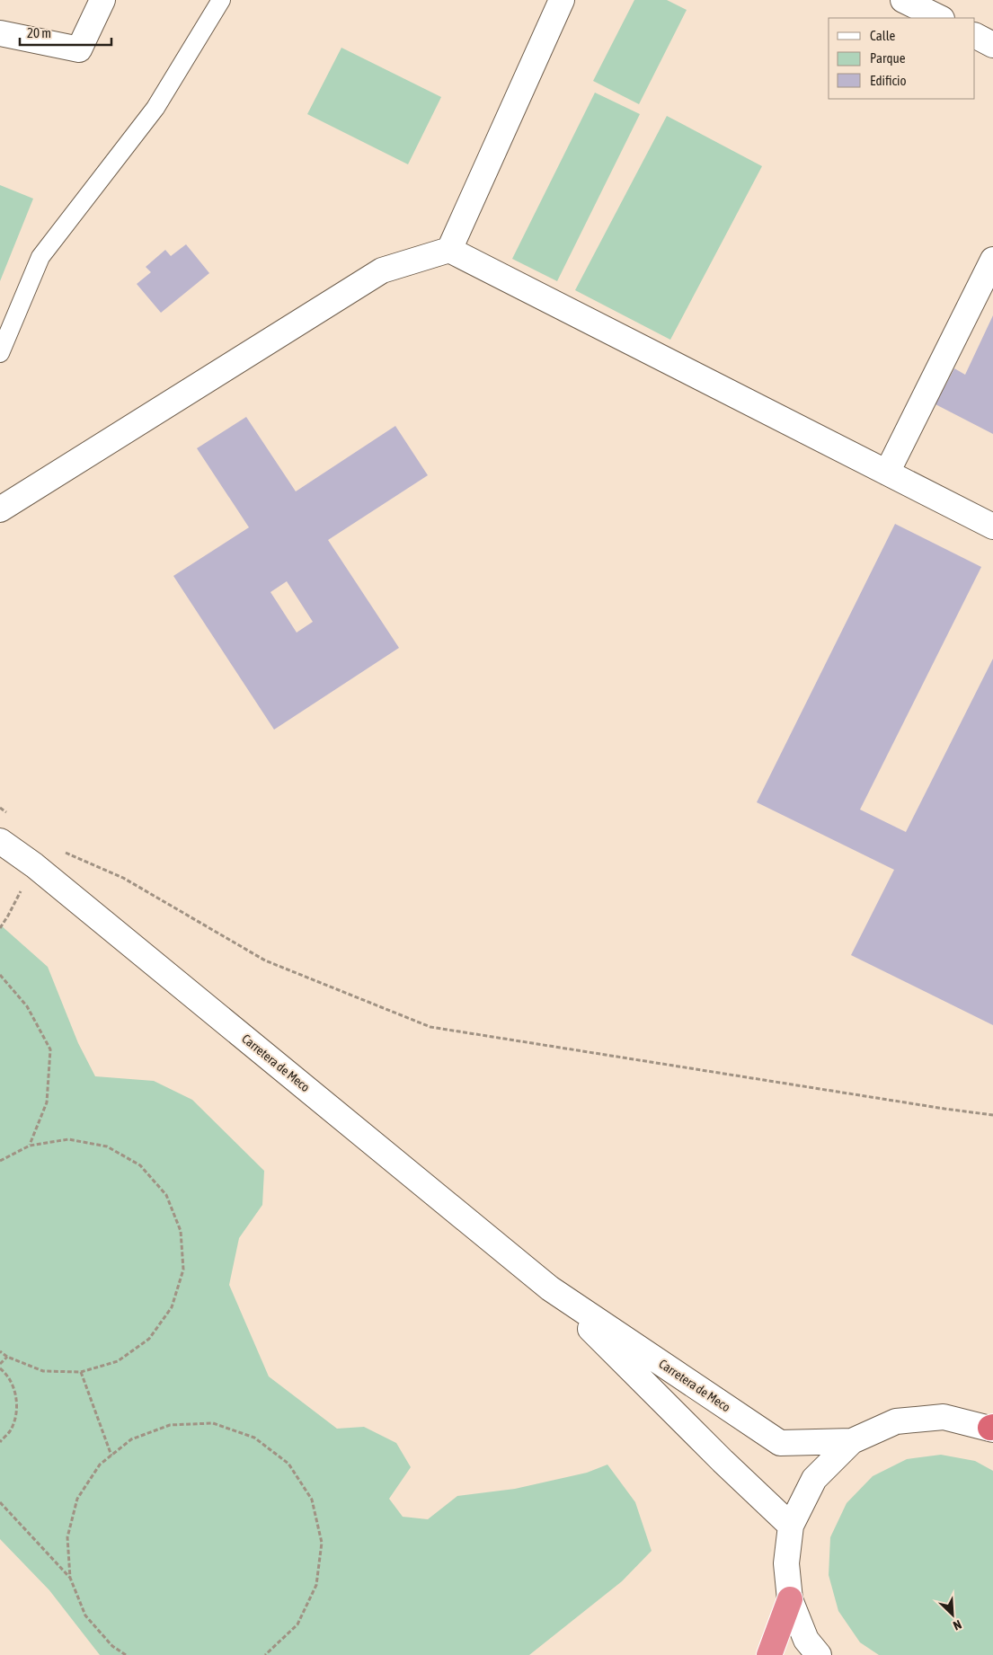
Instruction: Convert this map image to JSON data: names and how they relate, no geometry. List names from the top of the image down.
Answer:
{
  "streets": {
    "street": ["Carretera de Meco"]
  },
  "legend": ["Calle", "Parque", "Edificio"],
  "scale_bar": "20 m",
  "north": "bottom right"
}
